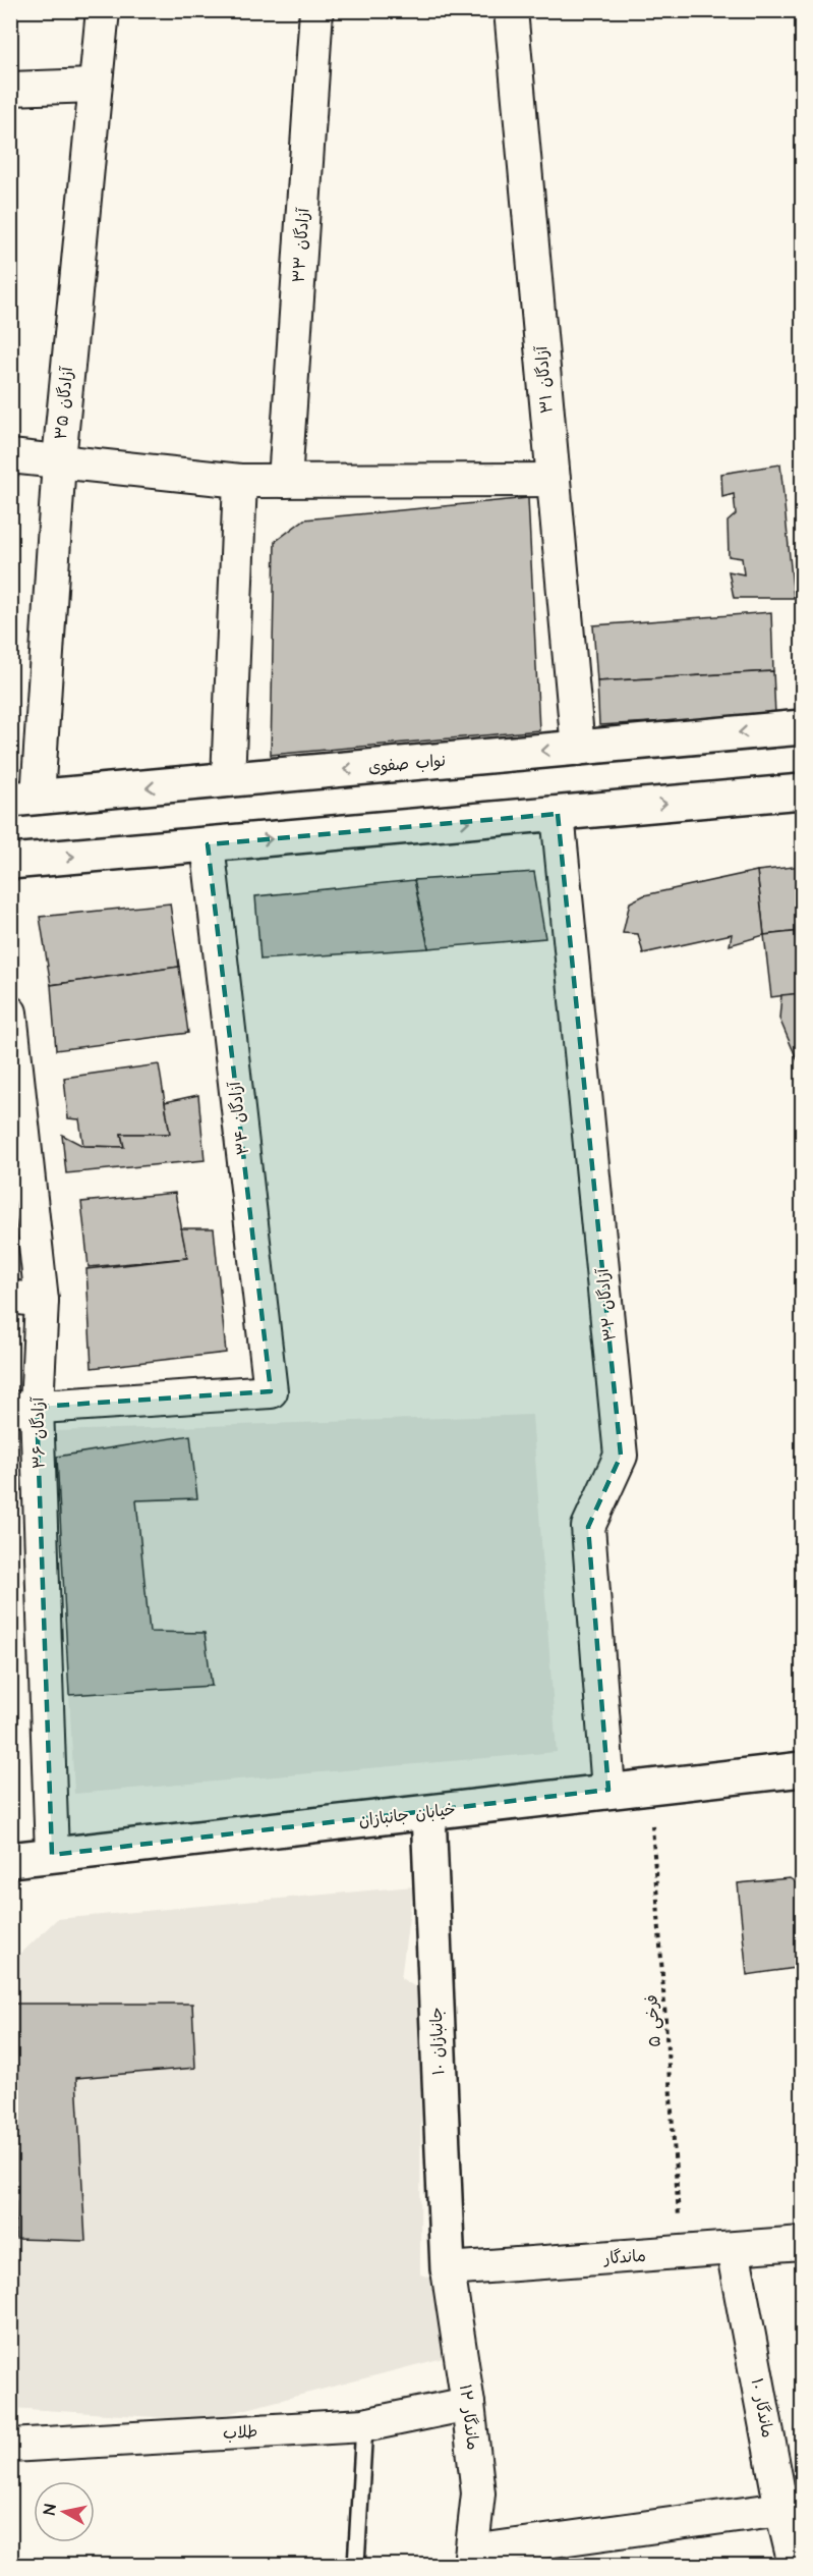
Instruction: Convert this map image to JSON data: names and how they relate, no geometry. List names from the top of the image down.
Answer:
{
  "streets": {
    "main road": ["نواب صفوی", "خیابان جانبازان", "جانبازان ۱۰"],
    "street": [
      "آزادگان ۳۳",
      "آزادگان ۳۱",
      "آزادگان ۳۵",
      "آزادگان ۳۴",
      "آزادگان ۳۲",
      "آزادگان ۳۶",
      "ماندگار",
      "ماندگار ۱۰",
      "ماندگار ۱۲",
      "طلاب"
    ],
    "path": ["فرخی ۵"]
  },
  "crossings": [
    ["آزادگان ۳۱", "نواب صفوی"],
    ["آزادگان ۳۵", "نواب صفوی"],
    ["آزادگان ۳۴", "آزادگان ۳۶"],
    ["آزادگان ۳۲", "خیابان جانبازان"],
    ["آزادگان ۳۶", "خیابان جانبازان"],
    ["خیابان جانبازان", "فرخی ۵"],
    ["خیابان جانبازان", "جانبازان ۱۰"],
    ["فرخی ۵", "ماندگار"],
    ["جانبازان ۱۰", "ماندگار"],
    ["جانبازان ۱۰", "ماندگار ۱۲"],
    ["ماندگار", "ماندگار ۱۰"],
    ["ماندگار", "ماندگار ۱۲"],
    ["ماندگار ۱۲", "طلاب"]
  ],
  "north": "left"
}
